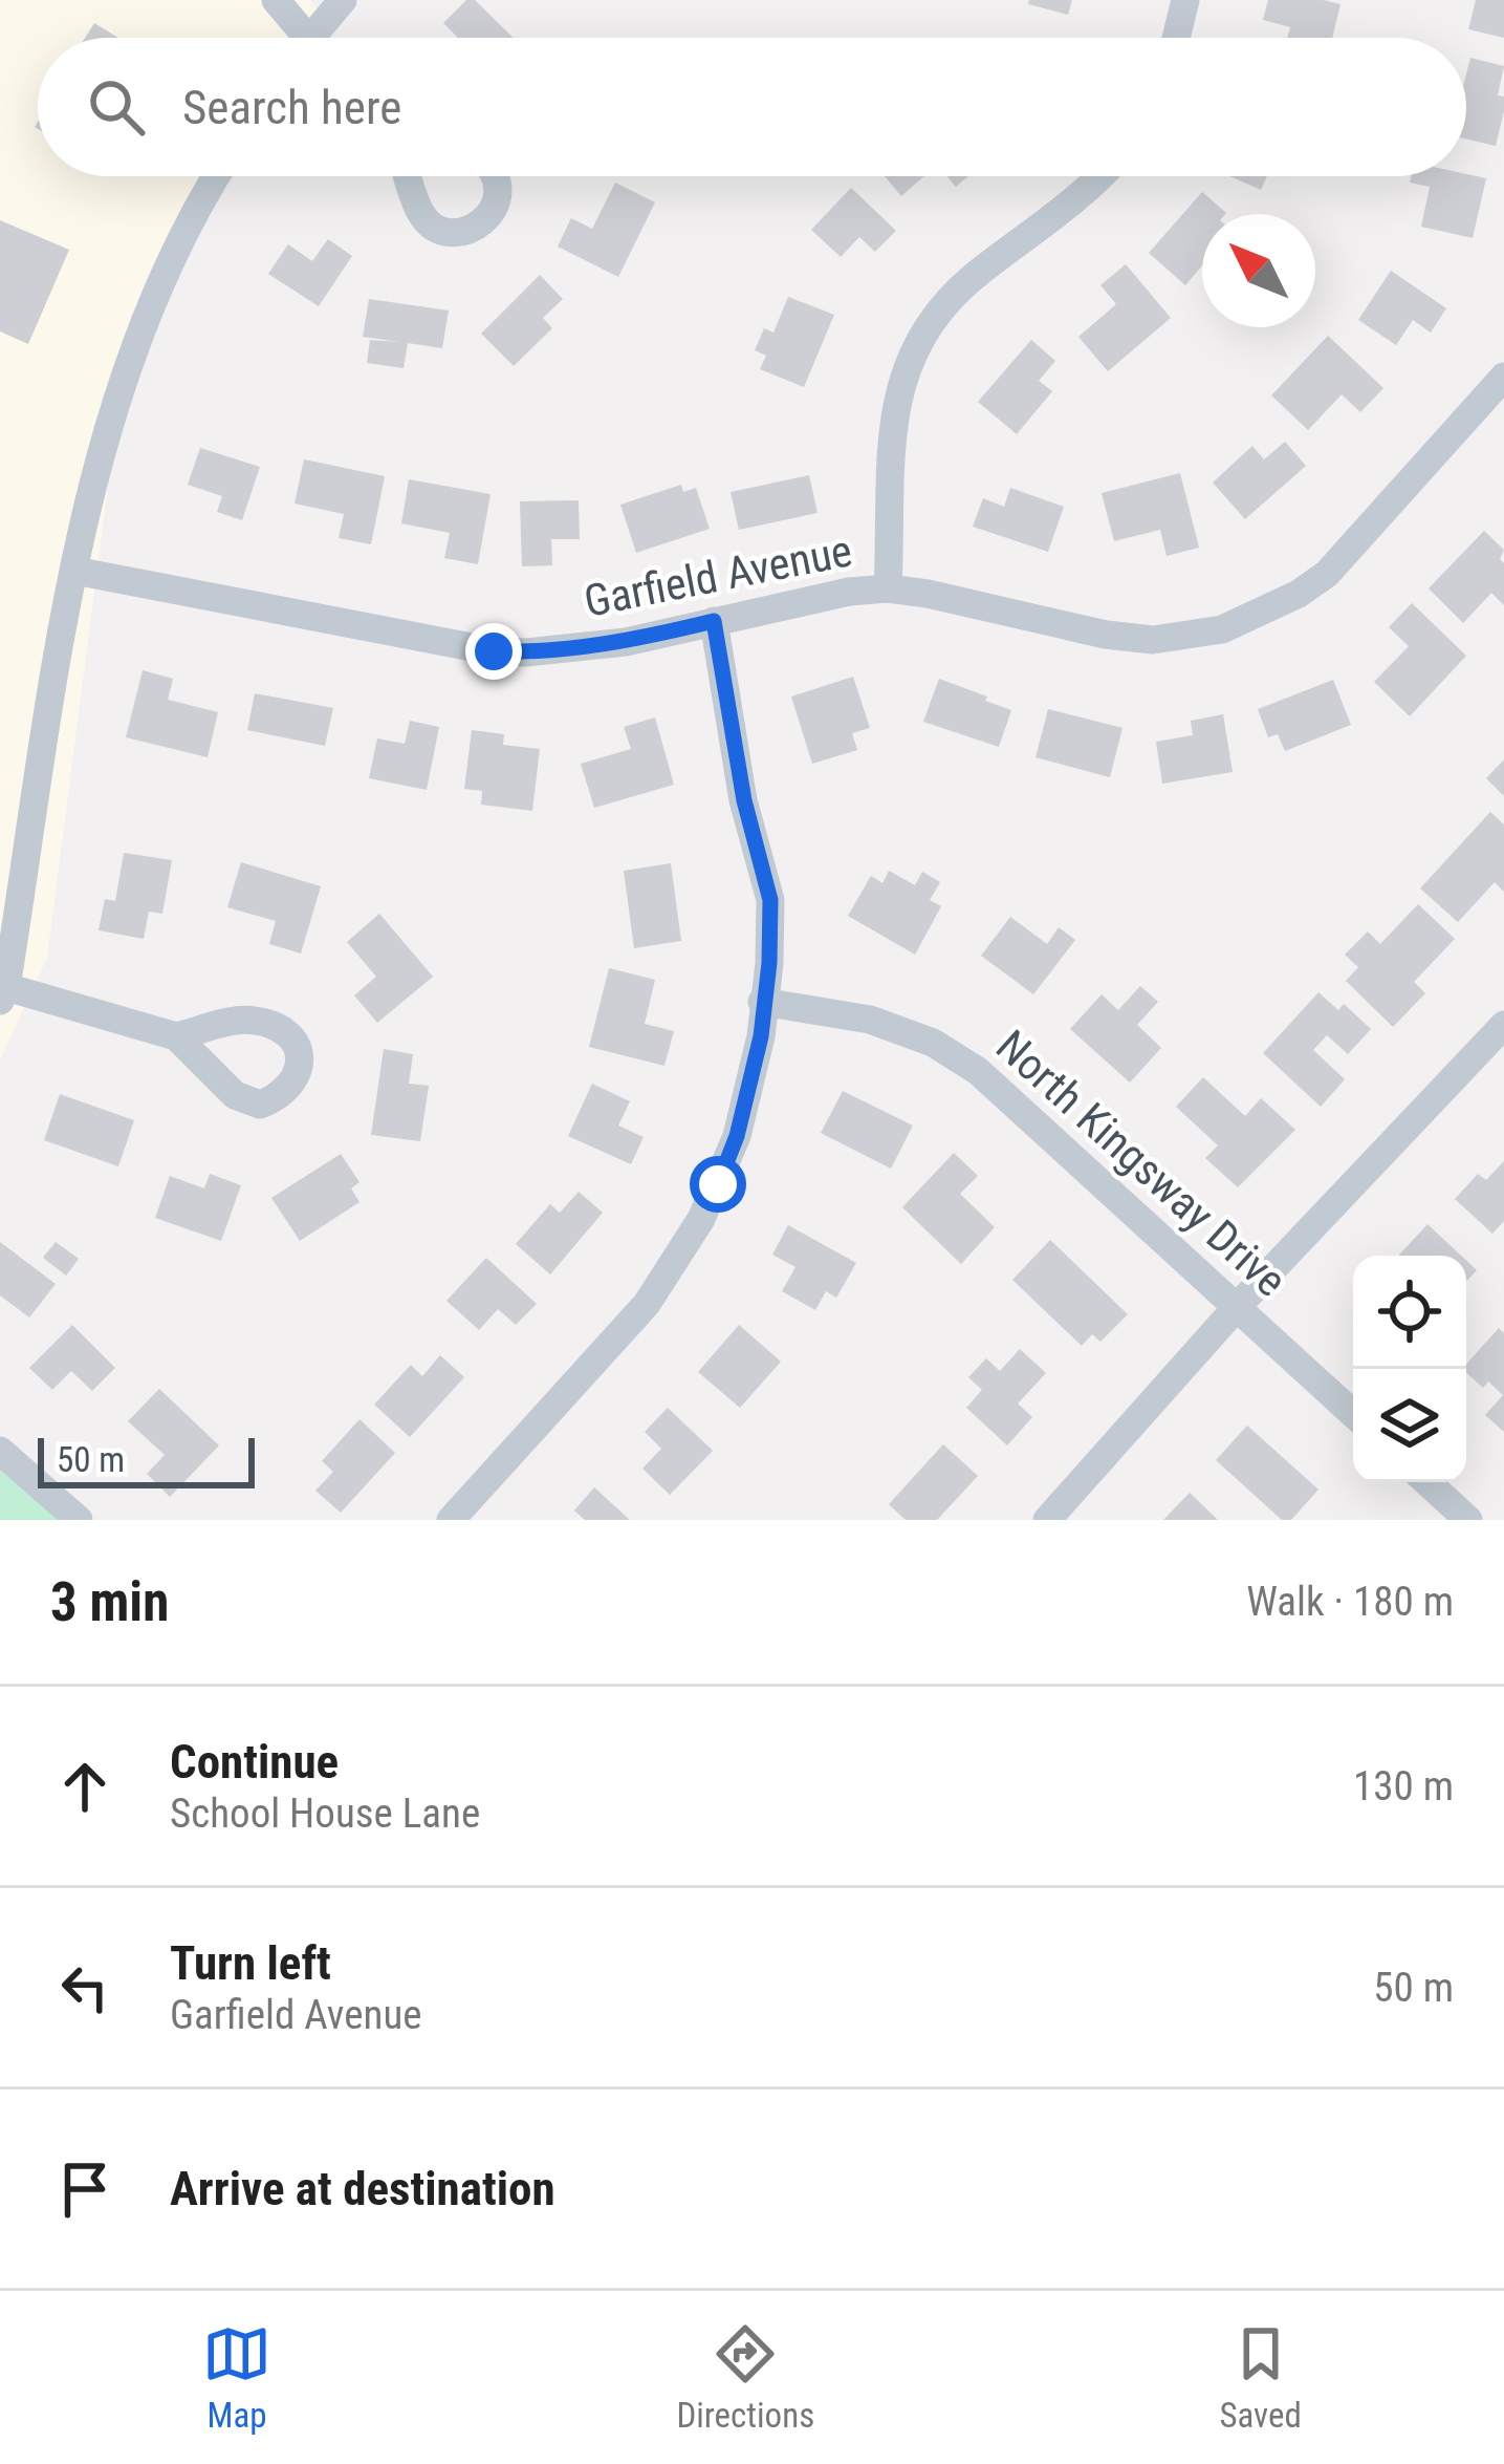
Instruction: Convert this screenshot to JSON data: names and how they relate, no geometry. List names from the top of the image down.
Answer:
{
  "streets": {
    "street": ["Garfield Avenue", "North Kingsway Drive"]
  },
  "scale_bar": "50 m",
  "north": "top left",
  "page": {
    "search": "Search here",
    "scale": "50 m",
    "heading": ["3 min", "Walk · 180 m"],
    "list": [
      ["Continue", "School House Lane", "130 m"],
      ["Turn left", "Garfield Avenue", "50 m"],
      "Arrive at destination"
    ],
    "nav": ["Map", "Directions", "Saved"]
  }
}
